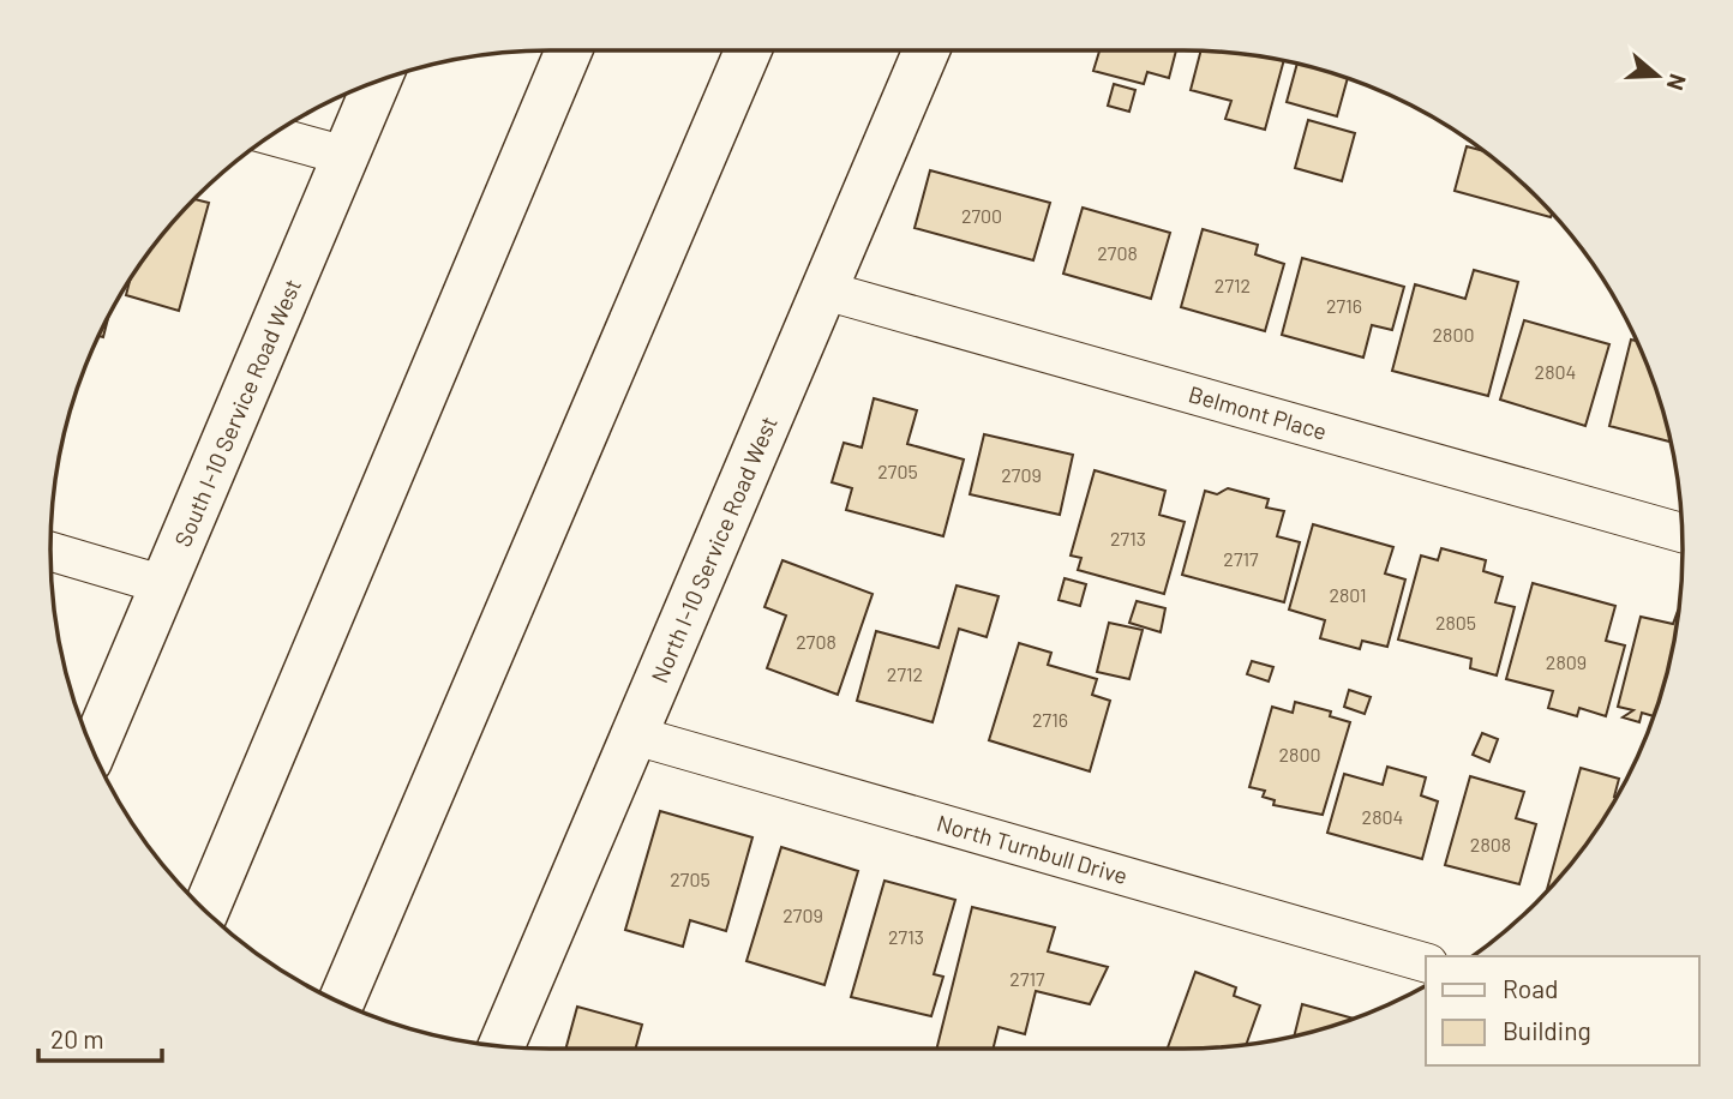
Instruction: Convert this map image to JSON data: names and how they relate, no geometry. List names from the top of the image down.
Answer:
{
  "streets": {
    "main road": ["South I-10 Service Road West", "North I-10 Service Road West"],
    "street": ["Belmont Place", "North Turnbull Drive"]
  },
  "crossings": [
    ["Belmont Place", "North I-10 Service Road West"],
    ["North I-10 Service Road West", "North Turnbull Drive"]
  ],
  "house_numbers": [
    "2700",
    "2708",
    "2712",
    "2716",
    "2800",
    "2804",
    "2705",
    "2709",
    "2713",
    "2717",
    "2801",
    "2805",
    "2708",
    "2809",
    "2712",
    "2716",
    "2800",
    "2804",
    "2808",
    "2705",
    "2709",
    "2713",
    "2717"
  ],
  "legend": ["Road", "Building"],
  "scale_bar": "20 m",
  "north": "right"
}
